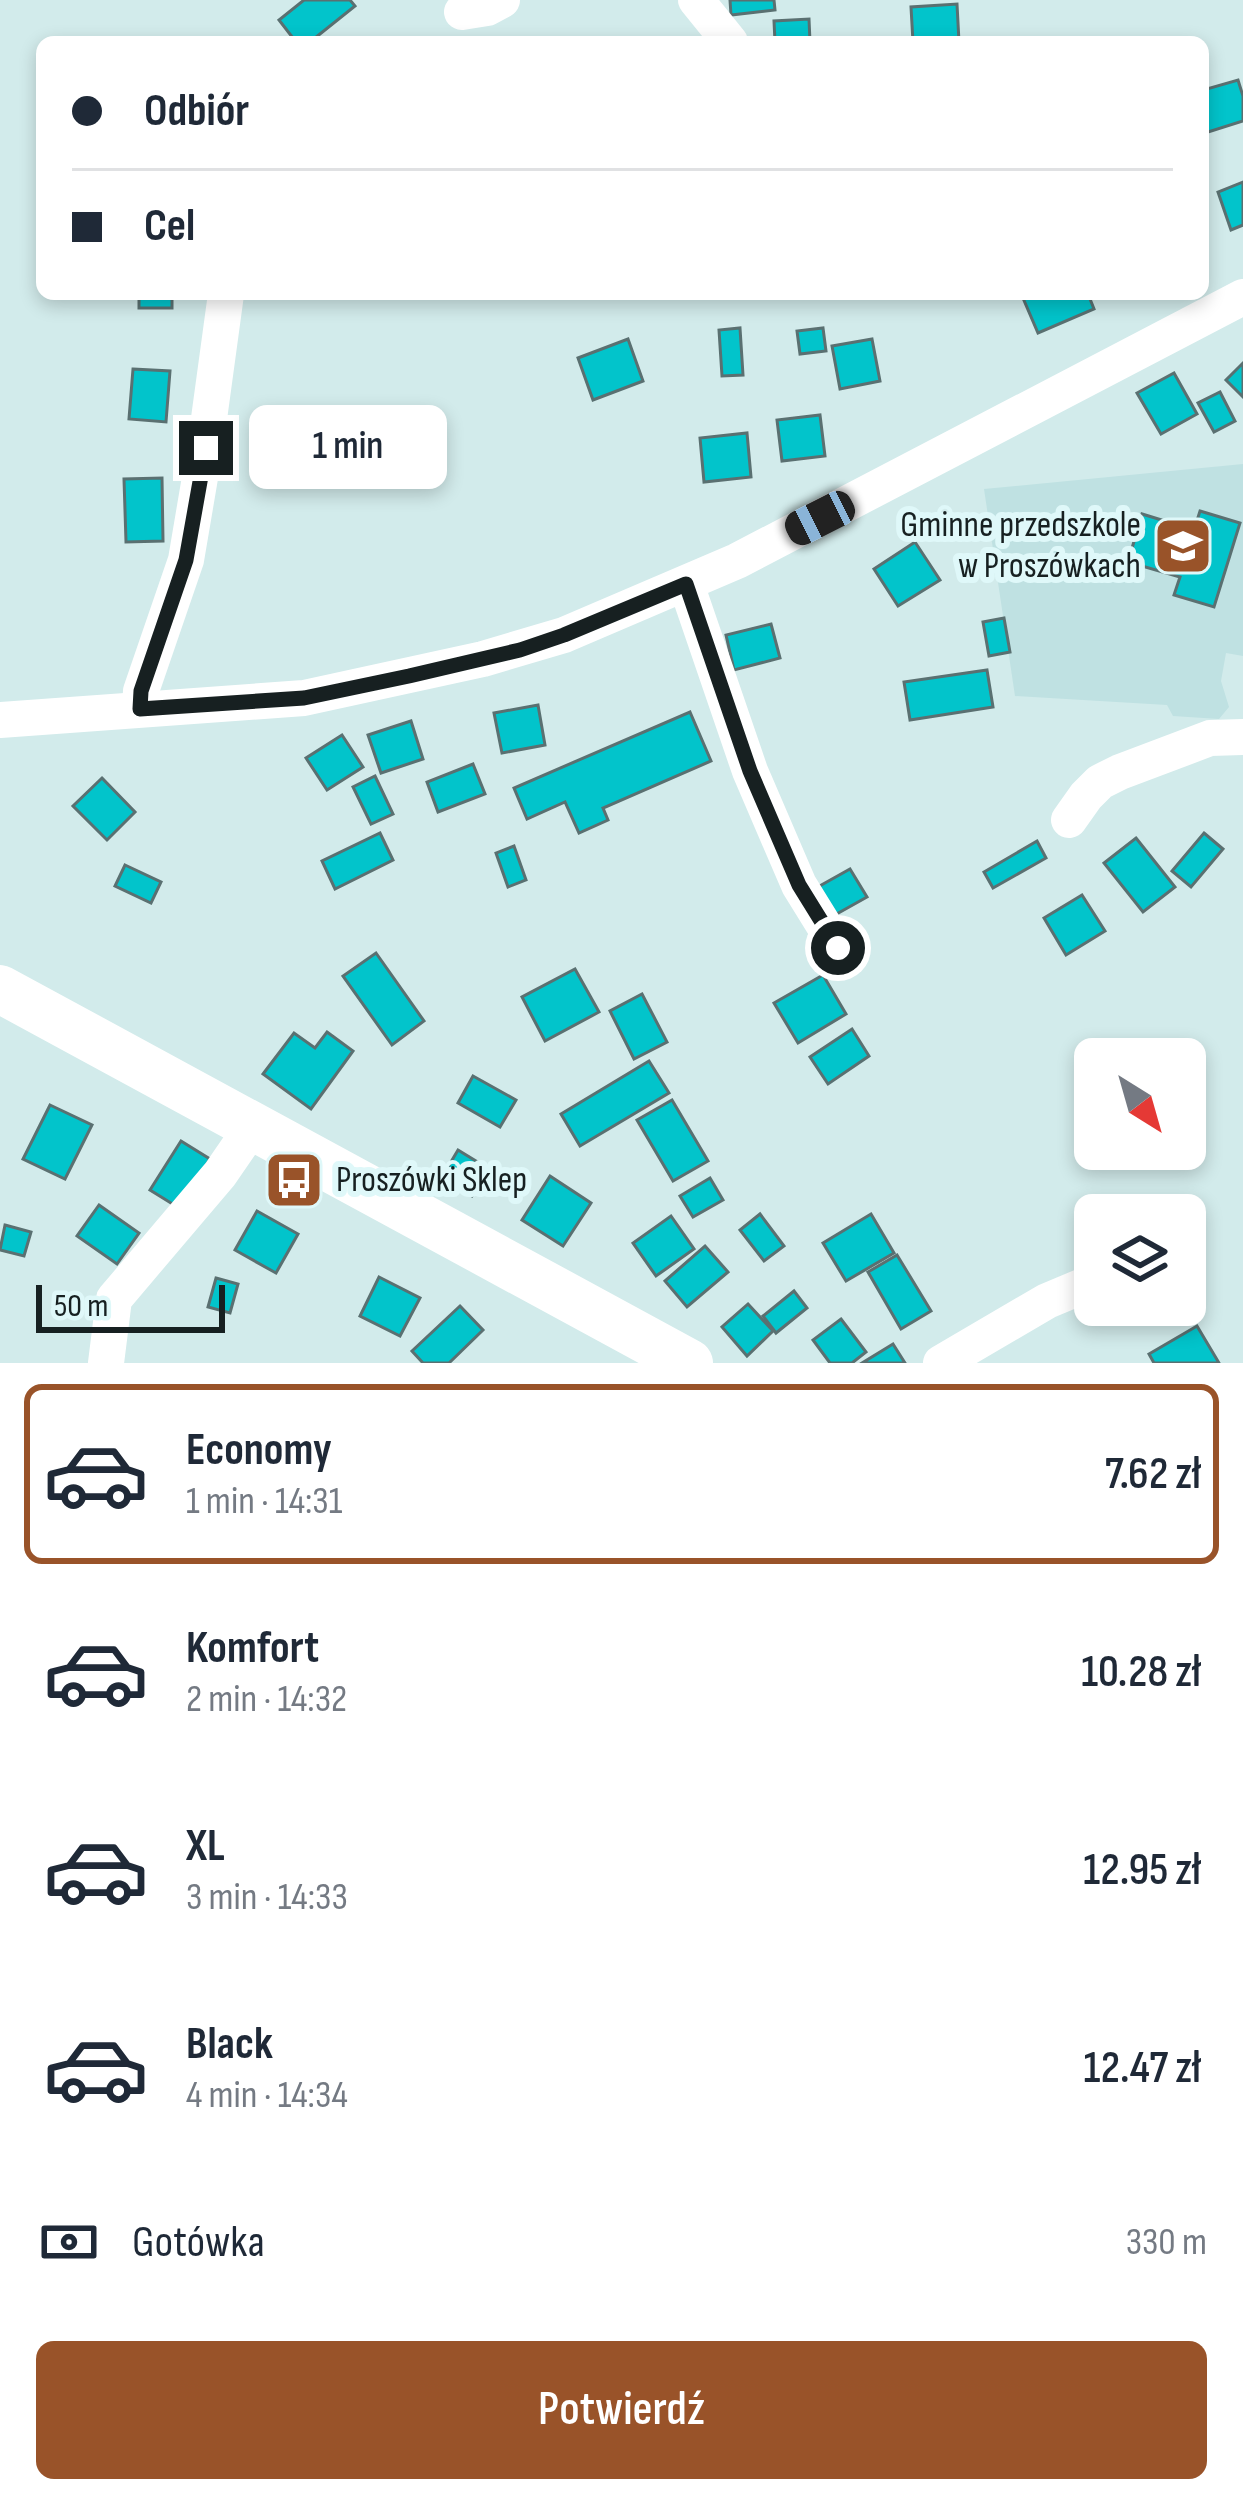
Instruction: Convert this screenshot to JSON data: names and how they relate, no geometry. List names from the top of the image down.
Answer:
{
  "places": {
    "school or university": ["Gminne przedszkole w Proszówkach"],
    "bus stop": ["Proszówki Sklep"]
  },
  "scale_bar": "50 m",
  "north": "bottom right",
  "page": {
    "banner": ["Odbiór", "Cel"],
    "bubble": "1 min",
    "scale": "50 m",
    "list": [
      {
        "name": "Economy",
        "note": "1 min · 14:31",
        "value": "7.62 zł"
      },
      {
        "name": "Komfort",
        "note": "2 min · 14:32",
        "value": "10.28 zł"
      },
      {
        "name": "XL",
        "note": "3 min · 14:33",
        "value": "12.95 zł"
      },
      {
        "name": "Black",
        "note": "4 min · 14:34",
        "value": "12.47 zł"
      }
    ],
    "pay": ["Gotówka", "330 m"],
    "buttons": "Potwierdź"
  }
}
